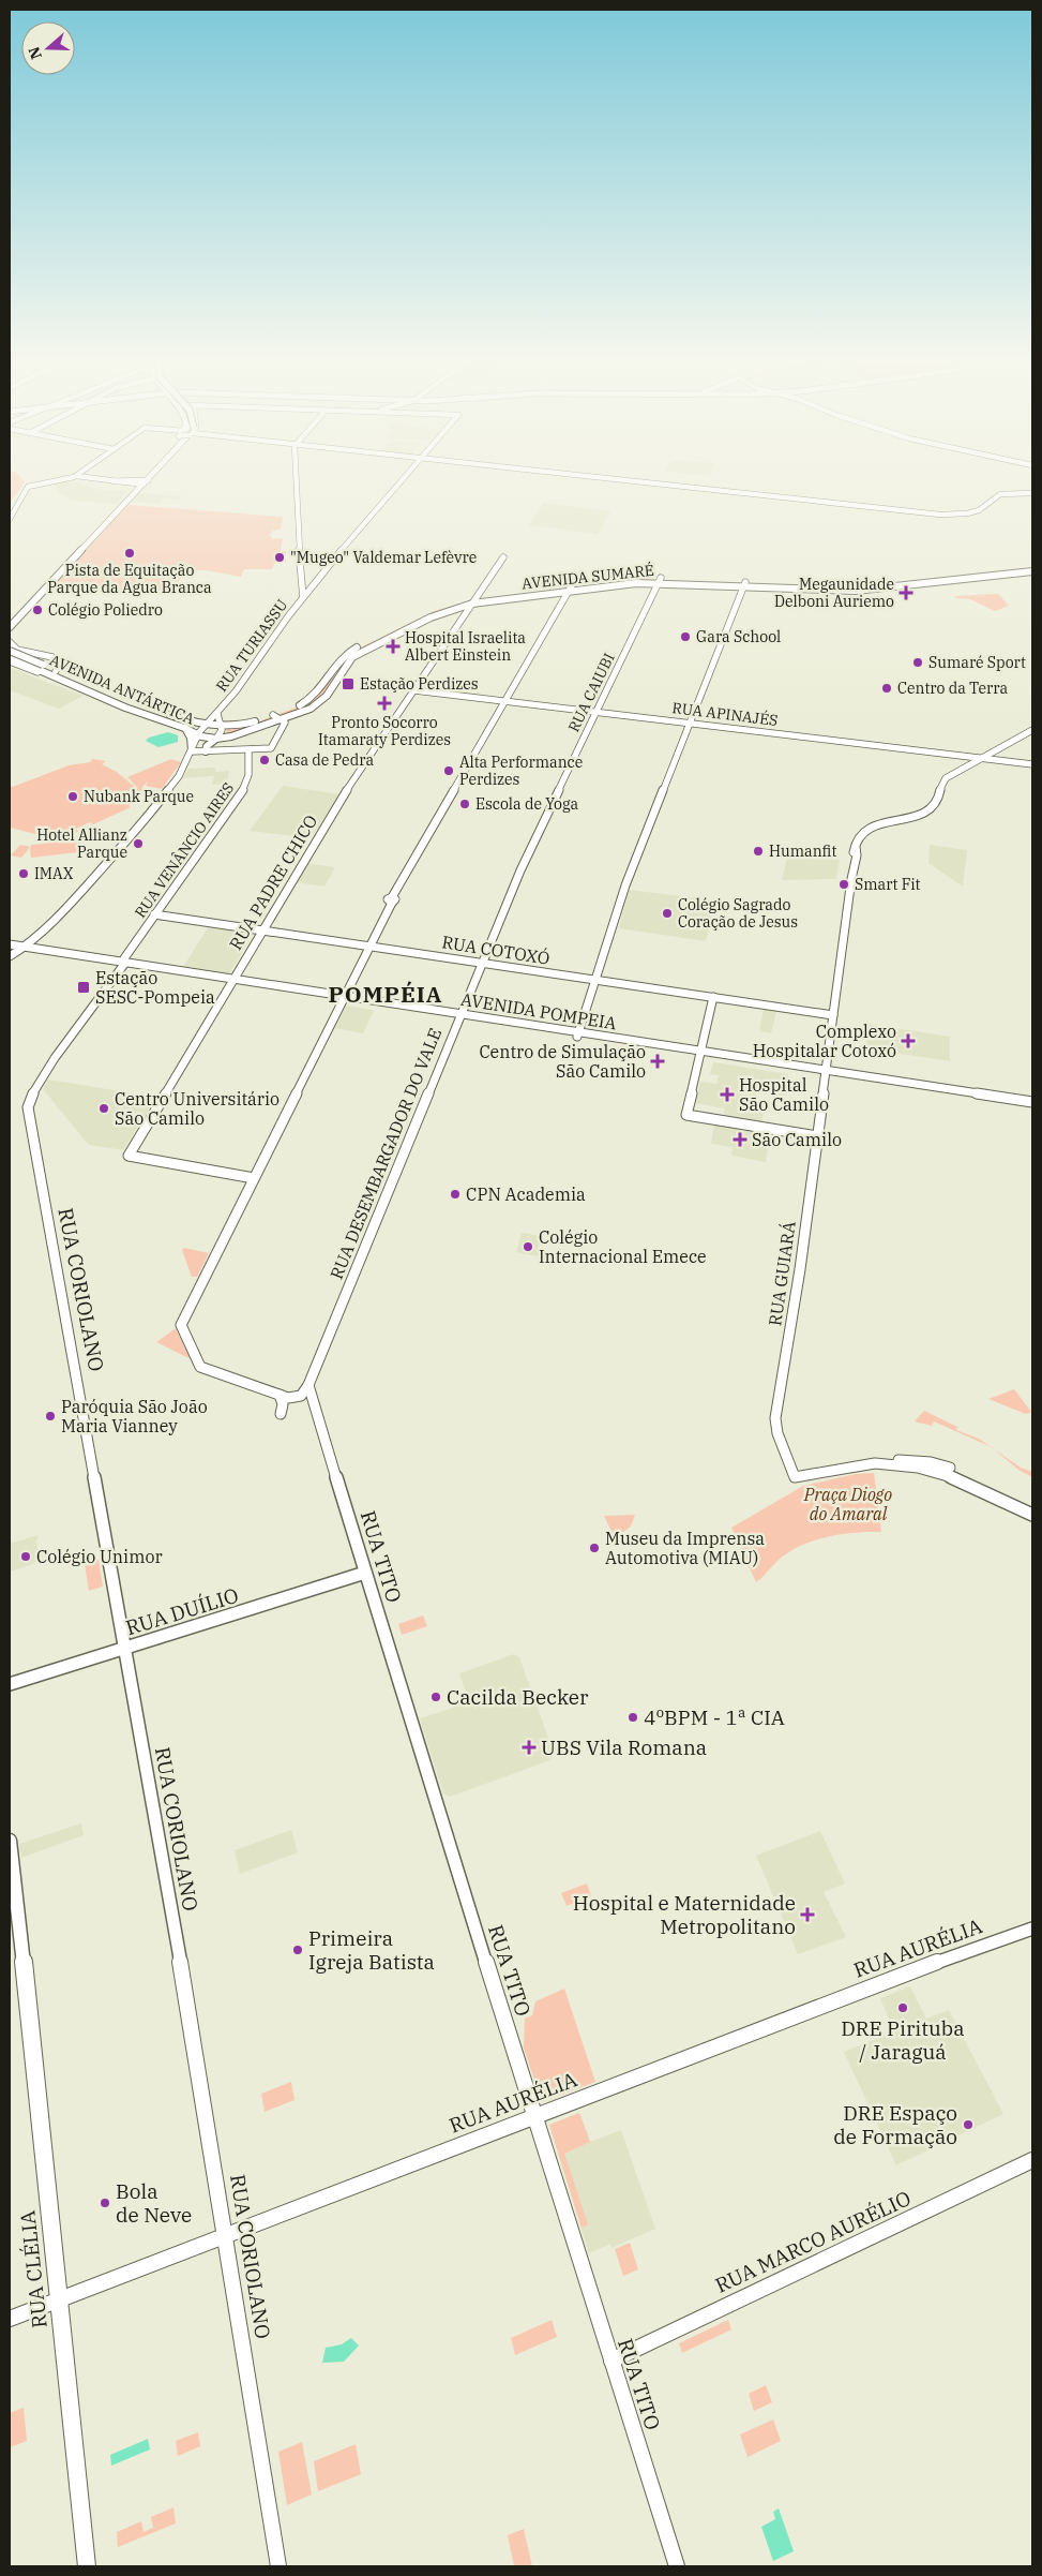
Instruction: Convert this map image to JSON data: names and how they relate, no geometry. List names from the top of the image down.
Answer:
{
  "streets": {
    "main road": ["AVENIDA SUMARÉ", "AVENIDA ANTÁRTICA", "RUA CLÉLIA"],
    "street": [
      "RUA TURIASSU",
      "RUA CAIUBI",
      "RUA APINAJÉS",
      "RUA VENÂNCIO AIRES",
      "RUA PADRE CHICO",
      "RUA COTOXÓ",
      "AVENIDA POMPEIA",
      "RUA DESEMBARGADOR DO VALE",
      "RUA GUIARÁ",
      "RUA CORIOLANO",
      "RUA TITO",
      "RUA DUÍLIO",
      "RUA AURÉLIA",
      "RUA MARCO AURÉLIO"
    ]
  },
  "crossings": [
    ["AVENIDA SUMARÉ", "RUA TURIASSU"],
    ["AVENIDA SUMARÉ", "AVENIDA ANTÁRTICA"],
    ["AVENIDA SUMARÉ", "RUA CAIUBI"],
    ["AVENIDA SUMARÉ", "RUA PADRE CHICO"],
    ["RUA TURIASSU", "AVENIDA ANTÁRTICA"],
    ["RUA CAIUBI", "RUA APINAJÉS"],
    ["RUA CAIUBI", "RUA DESEMBARGADOR DO VALE"],
    ["RUA APINAJÉS", "RUA PADRE CHICO"],
    ["RUA VENÂNCIO AIRES", "RUA COTOXÓ"],
    ["RUA VENÂNCIO AIRES", "RUA CORIOLANO"],
    ["RUA PADRE CHICO", "RUA COTOXÓ"],
    ["RUA PADRE CHICO", "AVENIDA POMPEIA"],
    ["RUA COTOXÓ", "RUA DESEMBARGADOR DO VALE"],
    ["RUA COTOXÓ", "RUA GUIARÁ"],
    ["AVENIDA POMPEIA", "RUA DESEMBARGADOR DO VALE"],
    ["AVENIDA POMPEIA", "RUA GUIARÁ"],
    ["RUA DESEMBARGADOR DO VALE", "RUA TITO"],
    ["RUA CORIOLANO", "RUA DUÍLIO"],
    ["RUA CORIOLANO", "RUA AURÉLIA"],
    ["RUA TITO", "RUA DUÍLIO"],
    ["RUA TITO", "RUA AURÉLIA"],
    ["RUA TITO", "RUA MARCO AURÉLIO"],
    ["RUA AURÉLIA", "RUA CLÉLIA"]
  ],
  "districts": ["POMPÉIA"],
  "parks": ["Praça Diogo do Amaral"],
  "places": {
    "other": [
      "Pista de Equitação Parque da Agua Branca",
      "\"Mugeo\" Valdemar Lefèvre",
      "Colégio Poliedro",
      "Gara School",
      "Sumaré Sport",
      "Centro da Terra",
      "Casa de Pedra",
      "Alta Performance Perdizes",
      "Nubank Parque",
      "Escola de Yoga",
      "Hotel Allianz Parque",
      "Humanfit",
      "IMAX",
      "Smart Fit",
      "Colégio Sagrado Coração de Jesus",
      "Centro Universitário São Camilo",
      "CPN Academia",
      "Colégio Internacional Emece",
      "Paróquia São João Maria Vianney",
      "Museu da Imprensa Automotiva (MIAU)",
      "Colégio Unimor",
      "Cacilda Becker",
      "4ºBPM - 1ª CIA",
      "Primeira Igreja Batista",
      "DRE Pirituba / Jaraguá",
      "DRE Espaço de Formação",
      "Bola de Neve"
    ],
    "health": [
      "Megaunidade Delboni Auriemo",
      "Hospital Israelita Albert Einstein",
      "Pronto Socorro Itamaraty Perdizes",
      "Complexo Hospitalar Cotoxó",
      "Centro de Simulação São Camilo",
      "Hospital São Camilo",
      "São Camilo",
      "UBS Vila Romana",
      "Hospital e Maternidade Metropolitano"
    ],
    "transit": ["Estação Perdizes", "Estação SESC-Pompeia"]
  },
  "north": "left"
}
